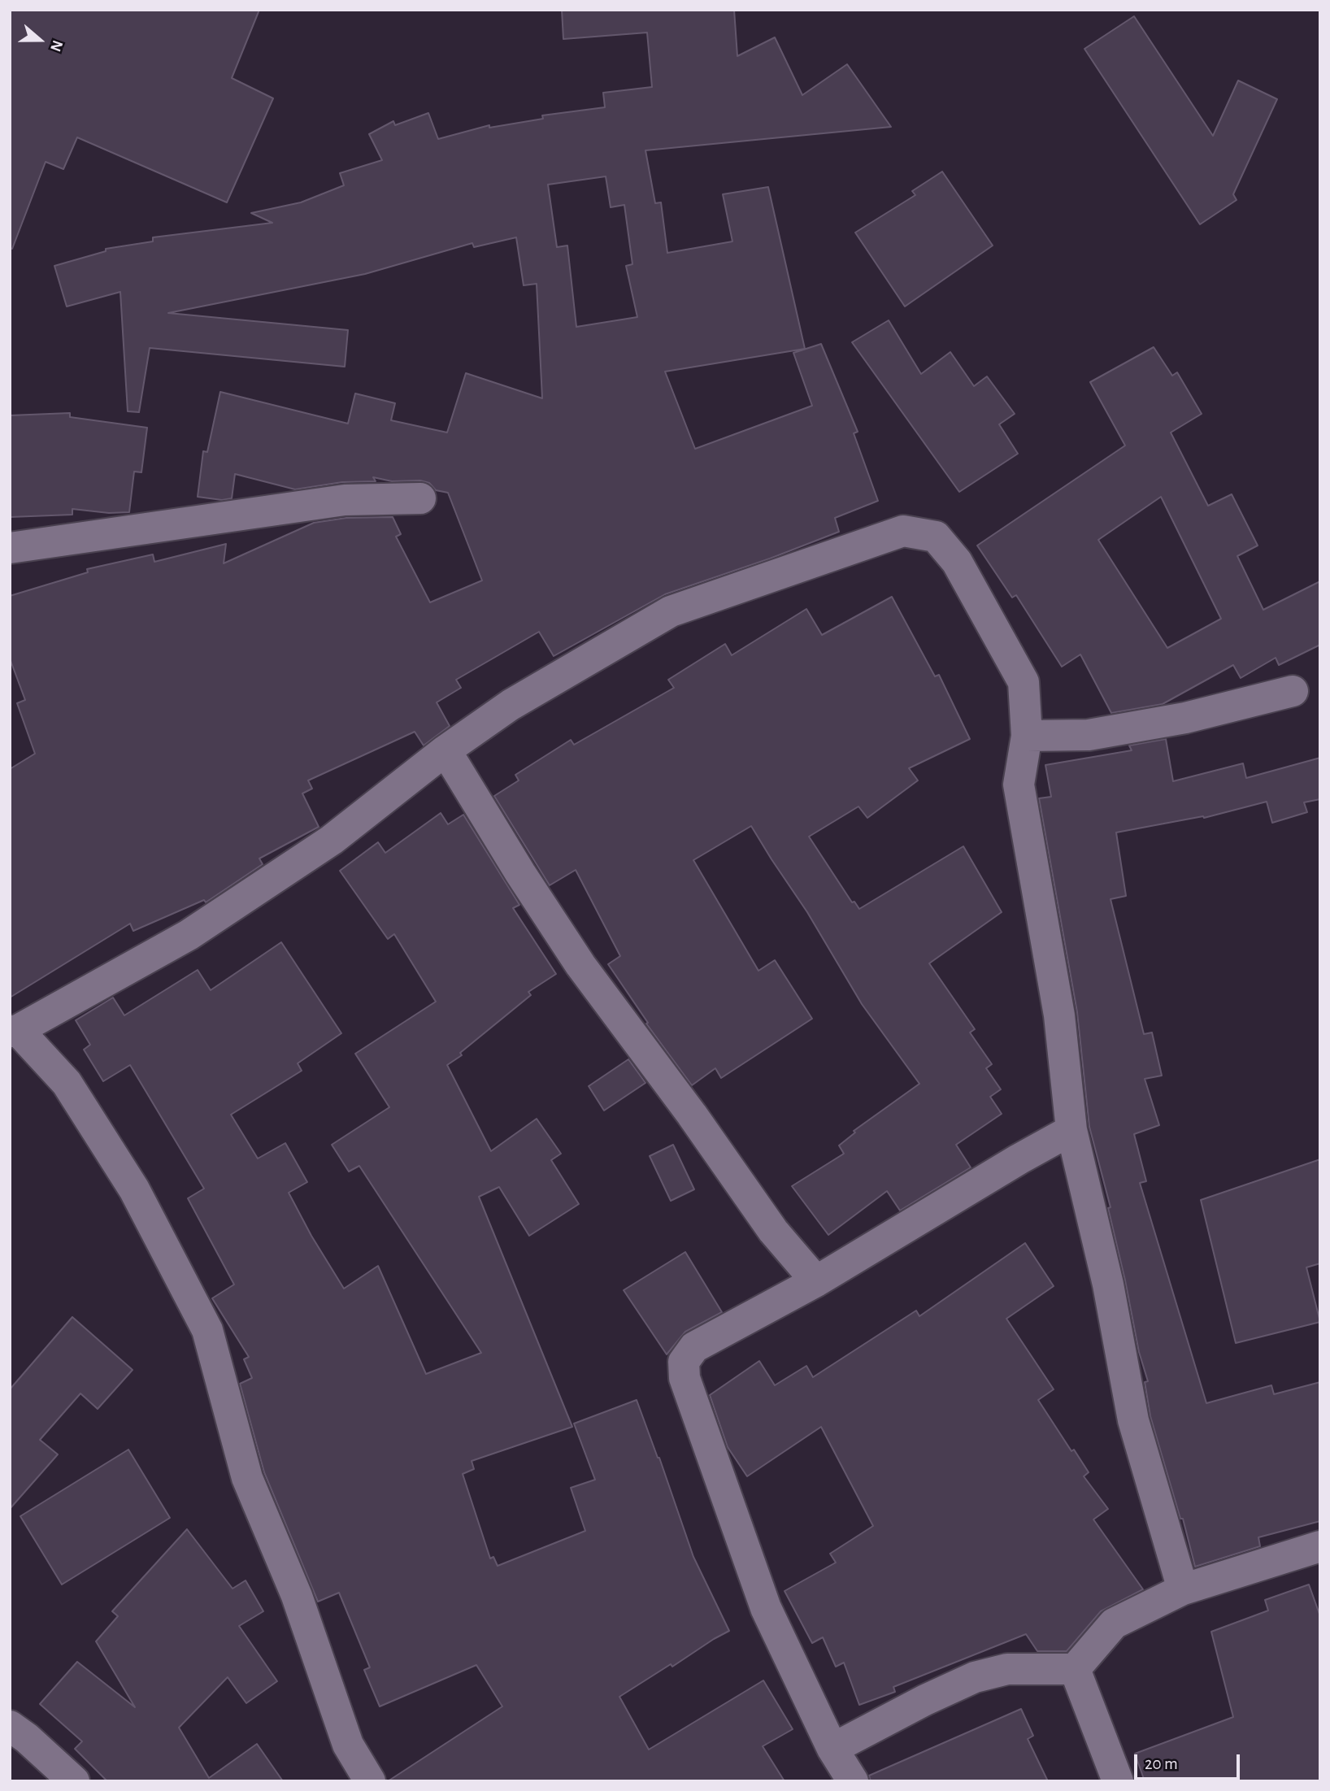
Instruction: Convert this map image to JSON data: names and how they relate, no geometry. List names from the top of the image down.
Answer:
{
  "scale_bar": "20 m",
  "north": "right"
}
